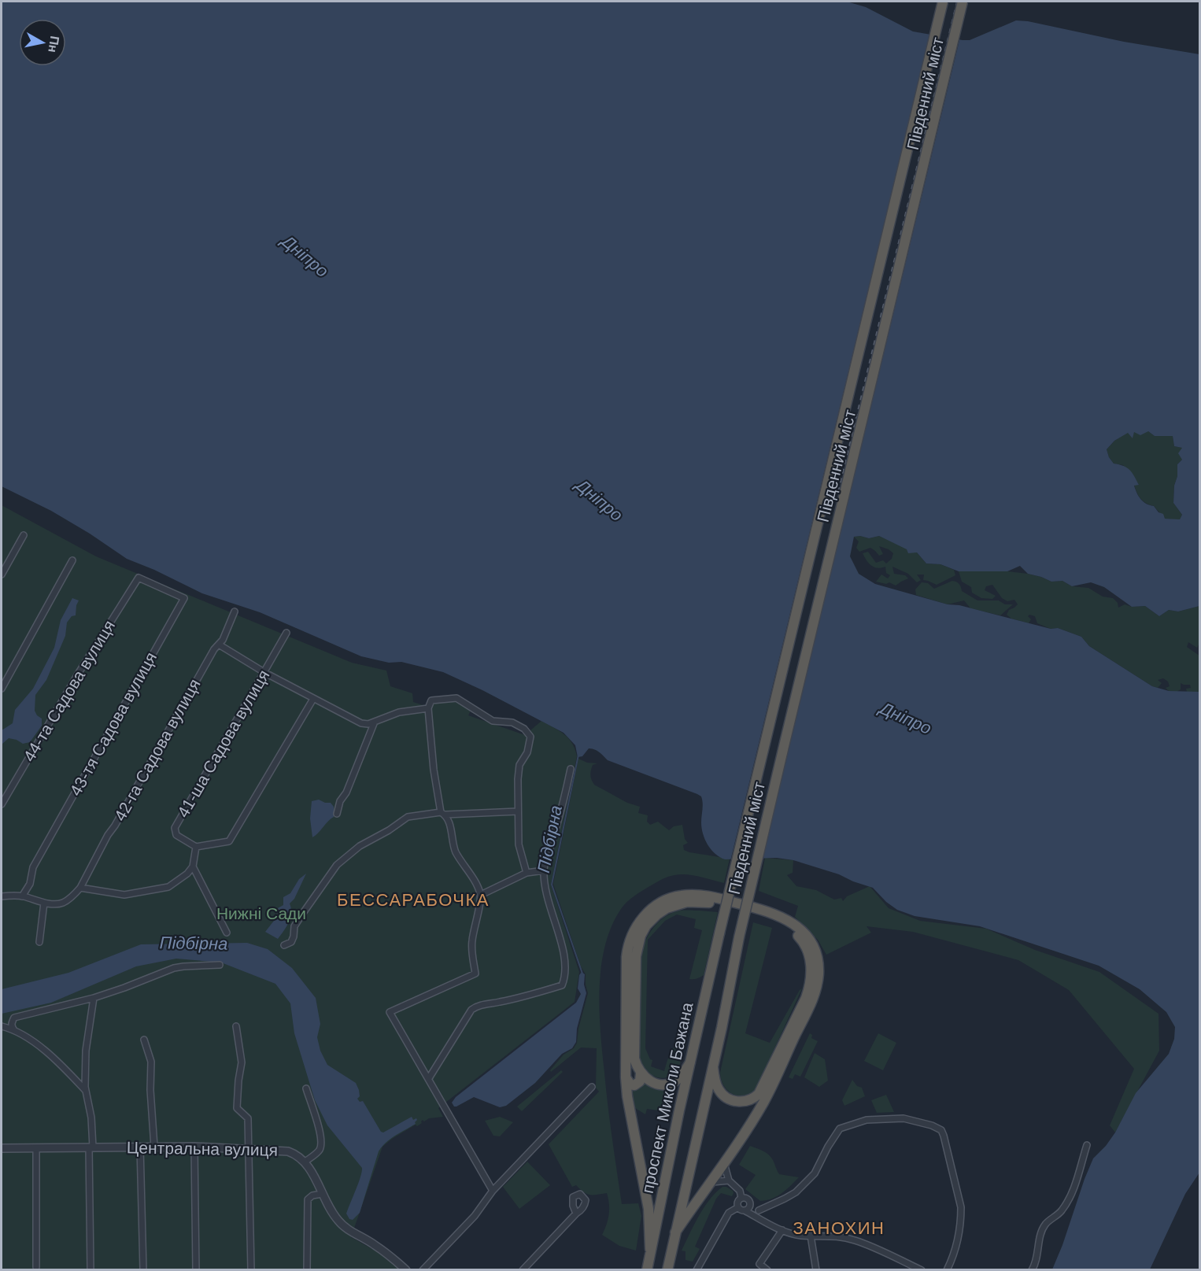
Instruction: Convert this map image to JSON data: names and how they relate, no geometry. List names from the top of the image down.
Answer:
{
  "streets": {
    "highway": ["Південний міст", "проспект Миколи Бажана"],
    "street": [
      "44-та Садова вулиця",
      "43-тя Садова вулиця",
      "41-ша Садова вулиця",
      "42-га Садова вулиця",
      "Центральна вулиця"
    ]
  },
  "crossings": [
    ["Південний міст", "проспект Миколи Бажана"],
    ["44-та Садова вулиця", "43-тя Садова вулиця"]
  ],
  "districts": ["БЕССАРАБОЧКА", "ЗАНОХИН"],
  "water": ["Дніпро", "Підбірна"],
  "parks": ["Нижні Сади"],
  "north": "right"
}
